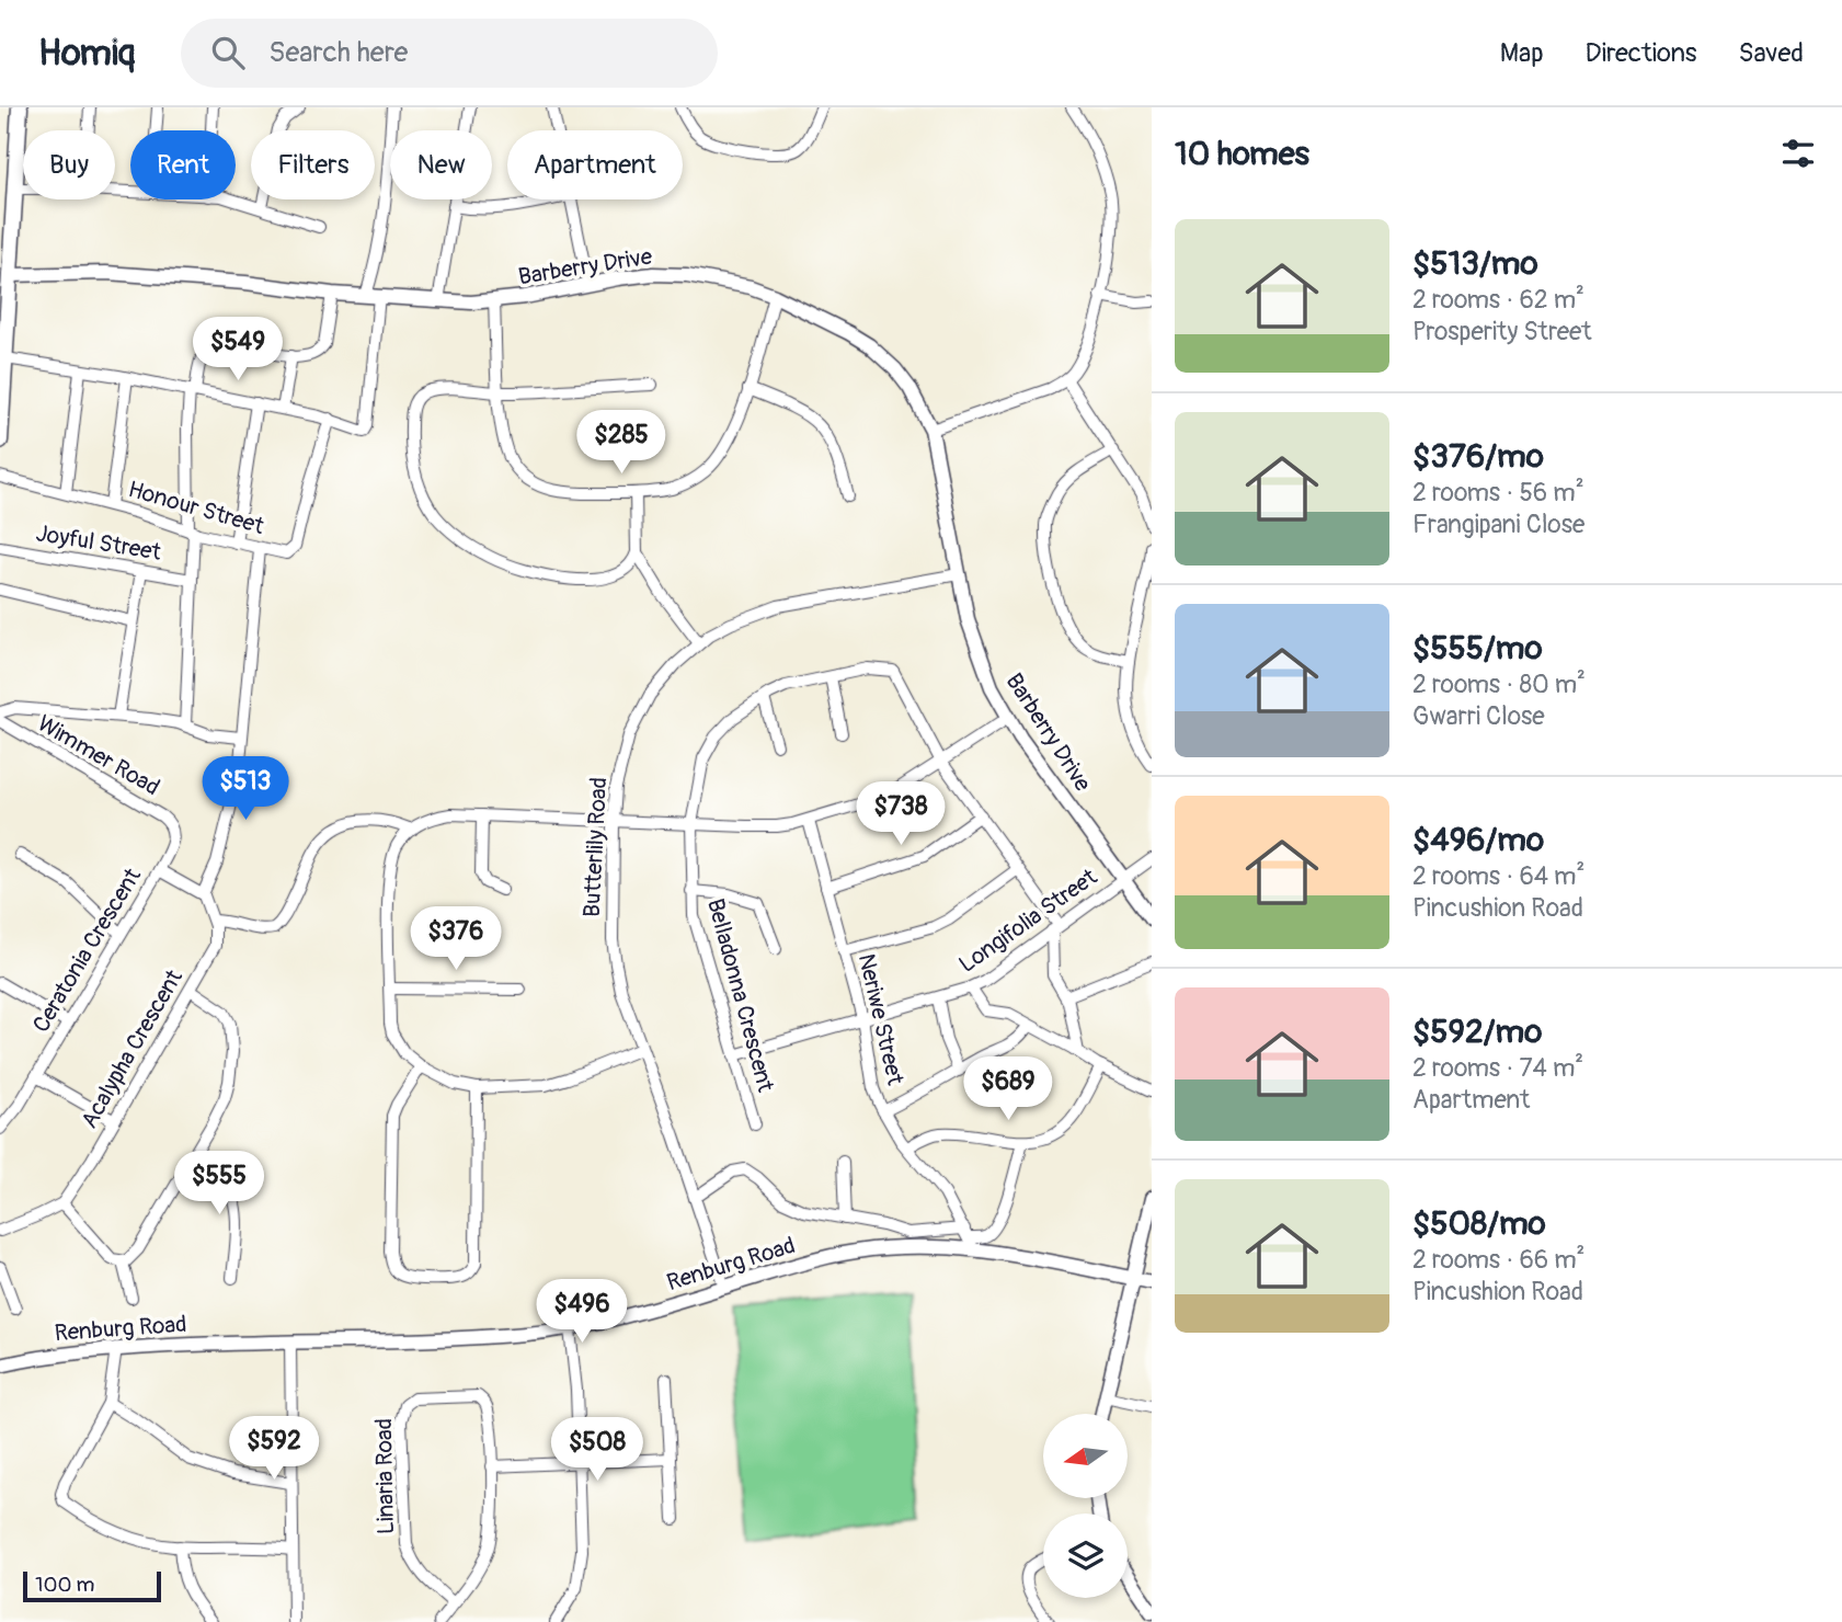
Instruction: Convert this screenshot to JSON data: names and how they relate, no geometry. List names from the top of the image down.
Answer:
{
  "streets": {
    "street": [
      "Barberry Drive",
      "Honour Street",
      "Joyful Street",
      "Wimmer Road",
      "Butterlily Road",
      "Longifolia Street",
      "Ceratonia Crescent",
      "Belladonna Crescent",
      "Neriwe Street",
      "Acalypha Crescent",
      "Renburg Road",
      "Linaria Road"
    ]
  },
  "crossings": [
    ["Barberry Drive", "Butterlily Road"],
    ["Barberry Drive", "Longifolia Street"],
    ["Wimmer Road", "Ceratonia Crescent"],
    ["Butterlily Road", "Renburg Road"],
    ["Longifolia Street", "Belladonna Crescent"],
    ["Longifolia Street", "Neriwe Street"],
    ["Neriwe Street", "Renburg Road"]
  ],
  "scale_bar": "100 m",
  "north": "left",
  "page": {
    "header": "Homiq",
    "search": "Search here",
    "nav": ["Map", "Directions", "Saved"],
    "heading": "10 homes",
    "chip": [
      "Buy",
      "Rent",
      "Filters",
      "New",
      "Apartment"
    ],
    "list": [
      {
        "name": "$513/mo",
        "note": "2 rooms · 62 m² · Prosperity Street"
      },
      {
        "name": "$376/mo",
        "note": "2 rooms · 56 m² · Frangipani Close"
      },
      {
        "name": "$555/mo",
        "note": "2 rooms · 80 m² · Gwarri Close"
      },
      {
        "name": "$496/mo",
        "note": "2 rooms · 64 m² · Pincushion Road"
      },
      {
        "name": "$592/mo",
        "note": "2 rooms · 74 m² · Apartment"
      },
      {
        "name": "$508/mo",
        "note": "2 rooms · 66 m² · Pincushion Road"
      }
    ],
    "price": [
      "$549",
      "$285",
      "$513",
      "$738",
      "$376",
      "$689",
      "$555",
      "$496",
      "$592",
      "$508"
    ],
    "scale": "100 m"
  }
}
